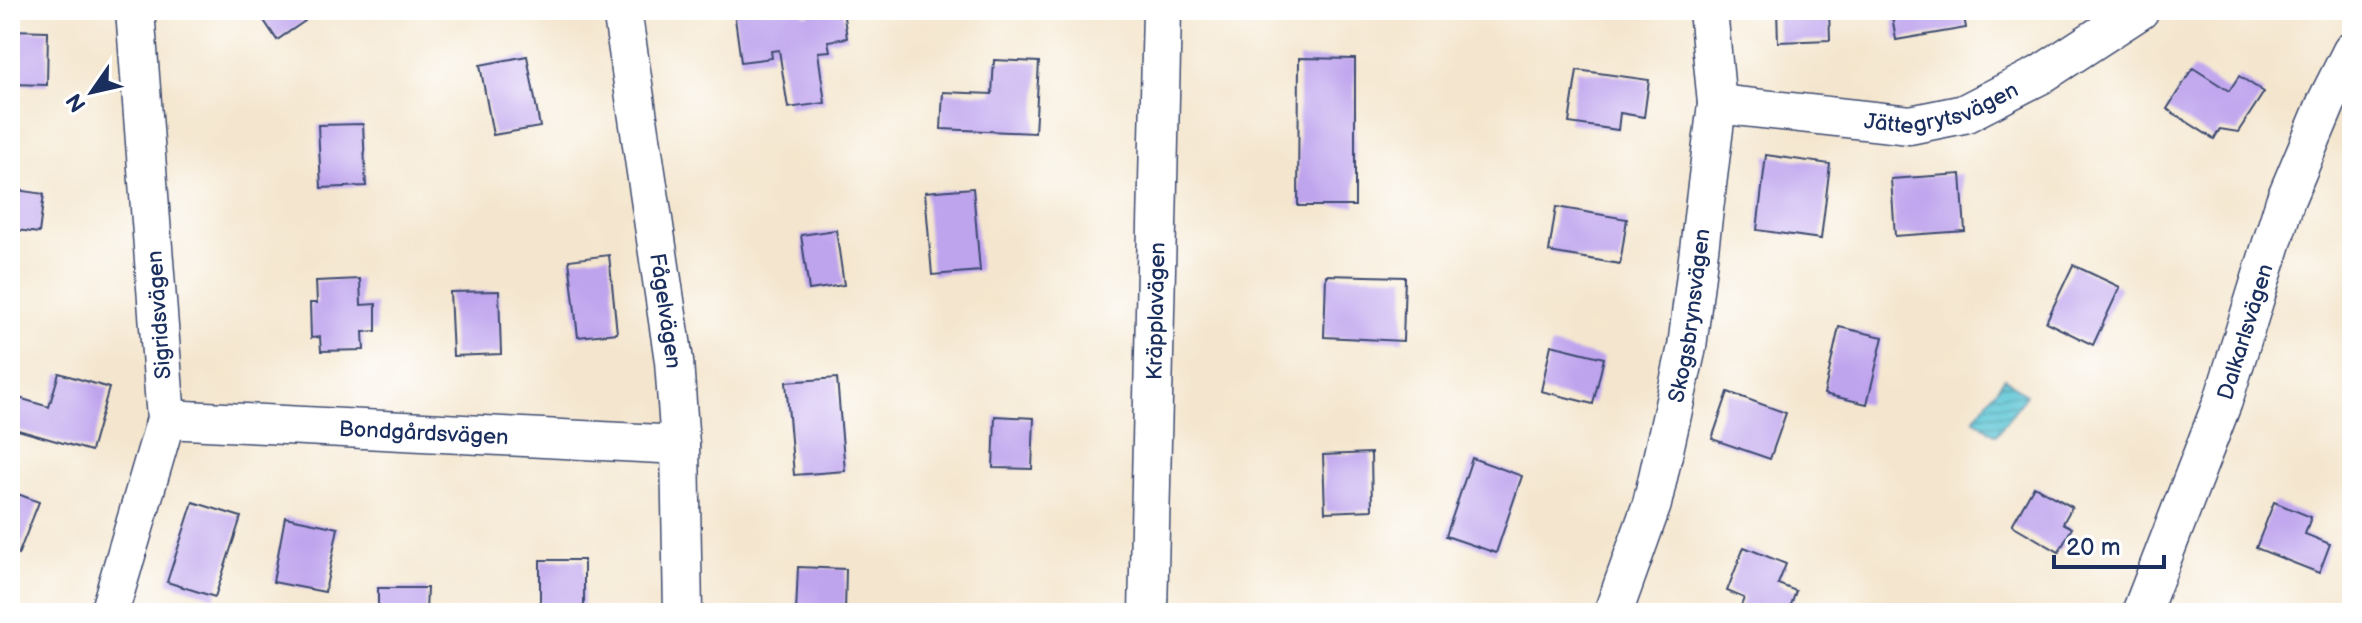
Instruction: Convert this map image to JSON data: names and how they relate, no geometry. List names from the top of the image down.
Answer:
{
  "streets": {
    "street": [
      "Jättegrytsvägen",
      "Fågelvägen",
      "Kräpplavägen",
      "Sigridsvägen",
      "Skogsbrynsvägen",
      "Dalkarlsvägen",
      "Bondgårdsvägen"
    ]
  },
  "crossings": [
    ["Jättegrytsvägen", "Skogsbrynsvägen"],
    ["Fågelvägen", "Bondgårdsvägen"],
    ["Sigridsvägen", "Bondgårdsvägen"]
  ],
  "scale_bar": "20 m",
  "north": "bottom left"
}
